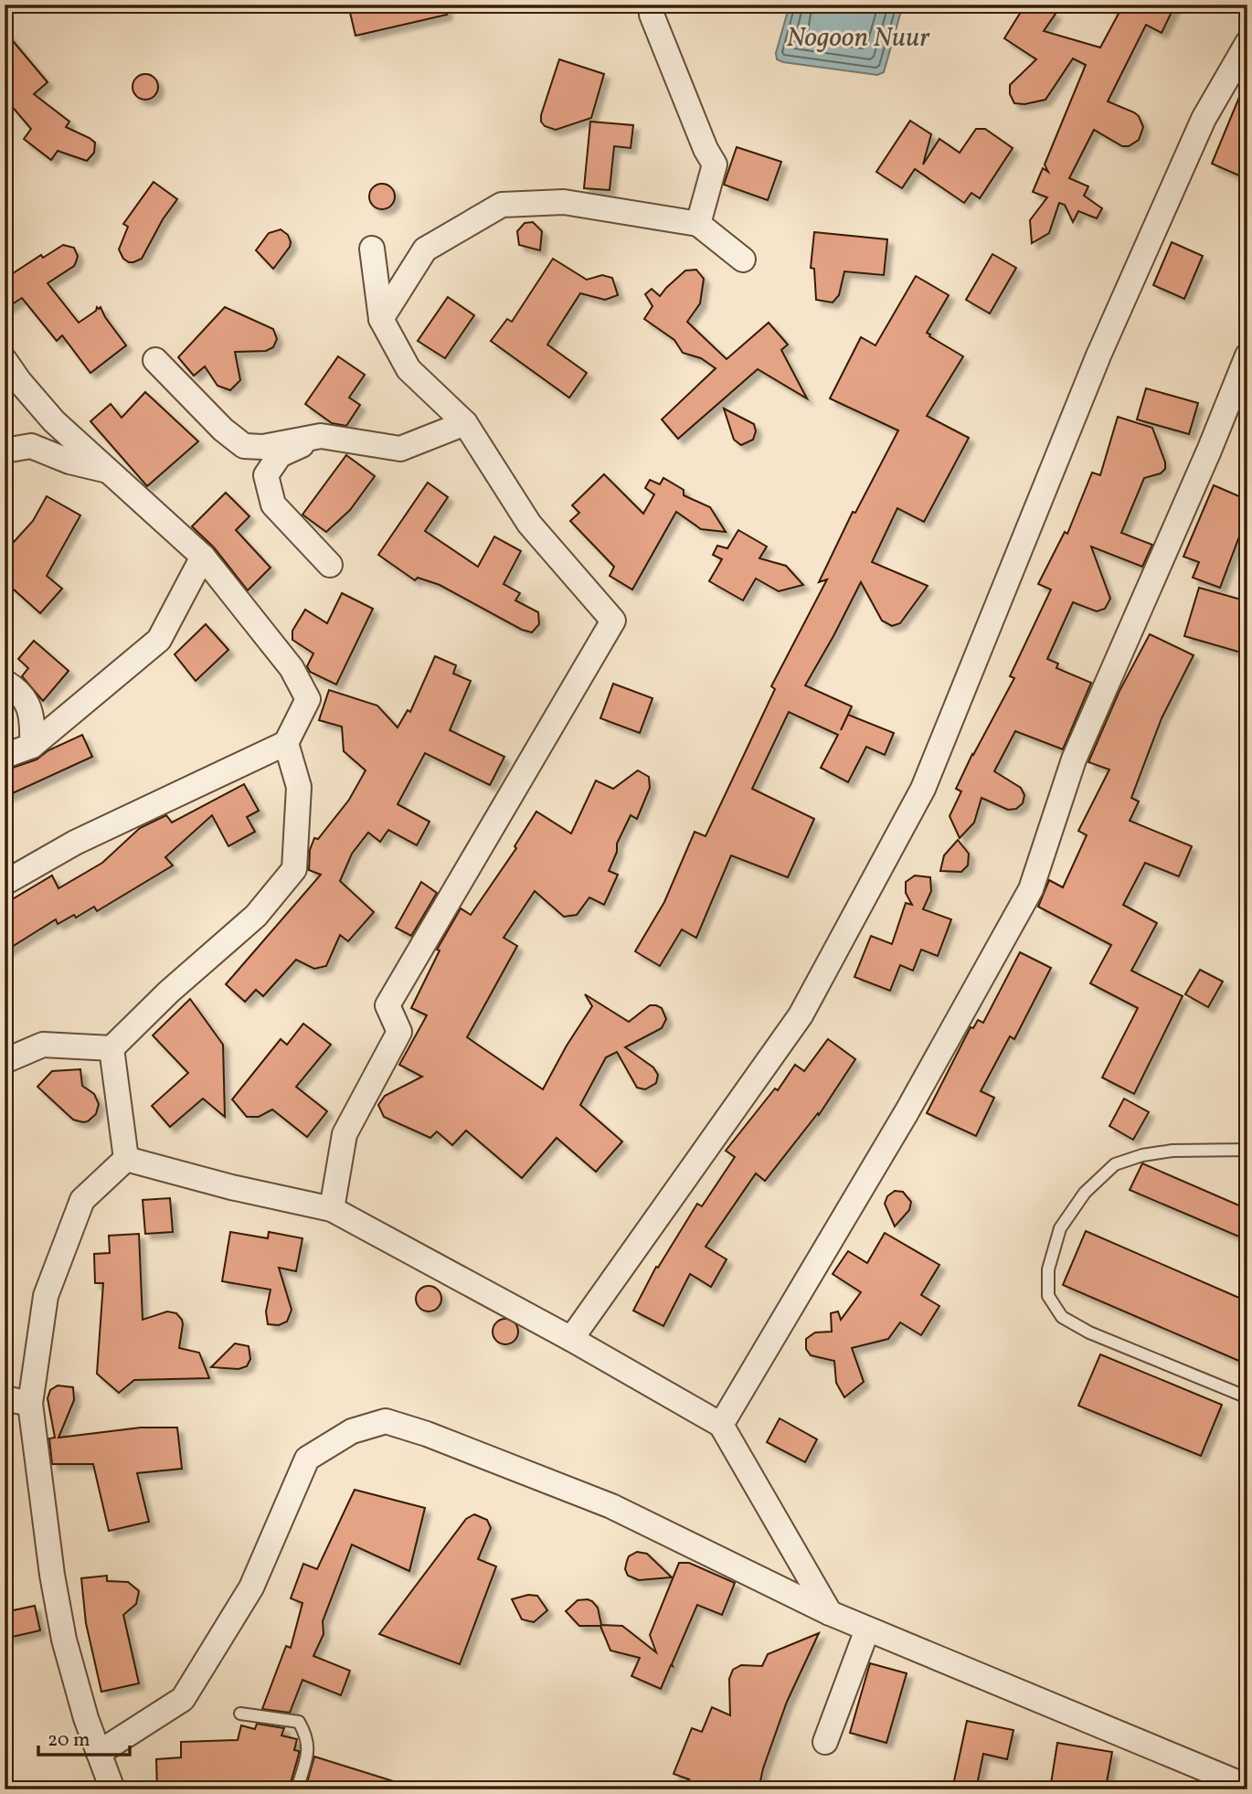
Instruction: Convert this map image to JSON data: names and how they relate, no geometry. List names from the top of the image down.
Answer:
{
  "water": ["Nogoon Nuur"],
  "scale_bar": "20 m"
}
